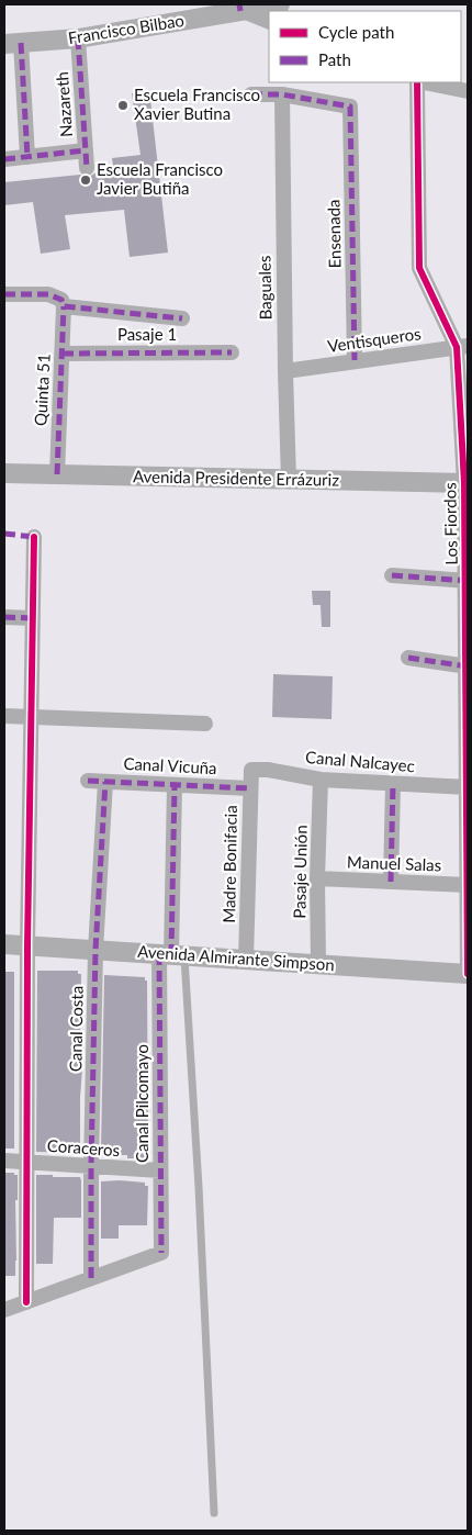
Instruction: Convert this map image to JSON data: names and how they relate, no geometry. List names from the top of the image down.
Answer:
{
  "streets": {
    "street": [
      "Francisco Bilbao",
      "Nazareth",
      "Ensenada",
      "Baguales",
      "Pasaje 1",
      "Ventisqueros",
      "Quinta 51",
      "Avenida Presidente Errázuriz",
      "Los Fiordos",
      "Canal Nalcayec",
      "Canal Vicuña",
      "Madre Bonifacia",
      "Manuel Salas",
      "Pasaje Unión",
      "Avenida Almirante Simpson",
      "Canal Costa",
      "Canal Pilcomayo",
      "Coraceros"
    ]
  },
  "crossings": [
    ["Francisco Bilbao", "Nazareth"],
    ["Ensenada", "Baguales"],
    ["Ensenada", "Ventisqueros"],
    ["Baguales", "Ventisqueros"],
    ["Baguales", "Avenida Presidente Errázuriz"],
    ["Pasaje 1", "Quinta 51"],
    ["Ventisqueros", "Los Fiordos"],
    ["Quinta 51", "Avenida Presidente Errázuriz"],
    ["Avenida Presidente Errázuriz", "Los Fiordos"],
    ["Los Fiordos", "Canal Nalcayec"],
    ["Los Fiordos", "Manuel Salas"],
    ["Los Fiordos", "Avenida Almirante Simpson"],
    ["Canal Nalcayec", "Madre Bonifacia"],
    ["Canal Nalcayec", "Pasaje Unión"],
    ["Canal Vicuña", "Madre Bonifacia"],
    ["Canal Vicuña", "Canal Costa"],
    ["Canal Vicuña", "Canal Pilcomayo"],
    ["Madre Bonifacia", "Avenida Almirante Simpson"],
    ["Manuel Salas", "Pasaje Unión"],
    ["Pasaje Unión", "Avenida Almirante Simpson"],
    ["Avenida Almirante Simpson", "Canal Costa"],
    ["Avenida Almirante Simpson", "Canal Pilcomayo"],
    ["Canal Costa", "Canal Pilcomayo"],
    ["Canal Costa", "Coraceros"],
    ["Canal Pilcomayo", "Coraceros"]
  ],
  "places": ["Escuela Francisco Xavier Butina", "Escuela Francisco Javier Butiña"],
  "legend": ["Cycle path", "Path"]
}
